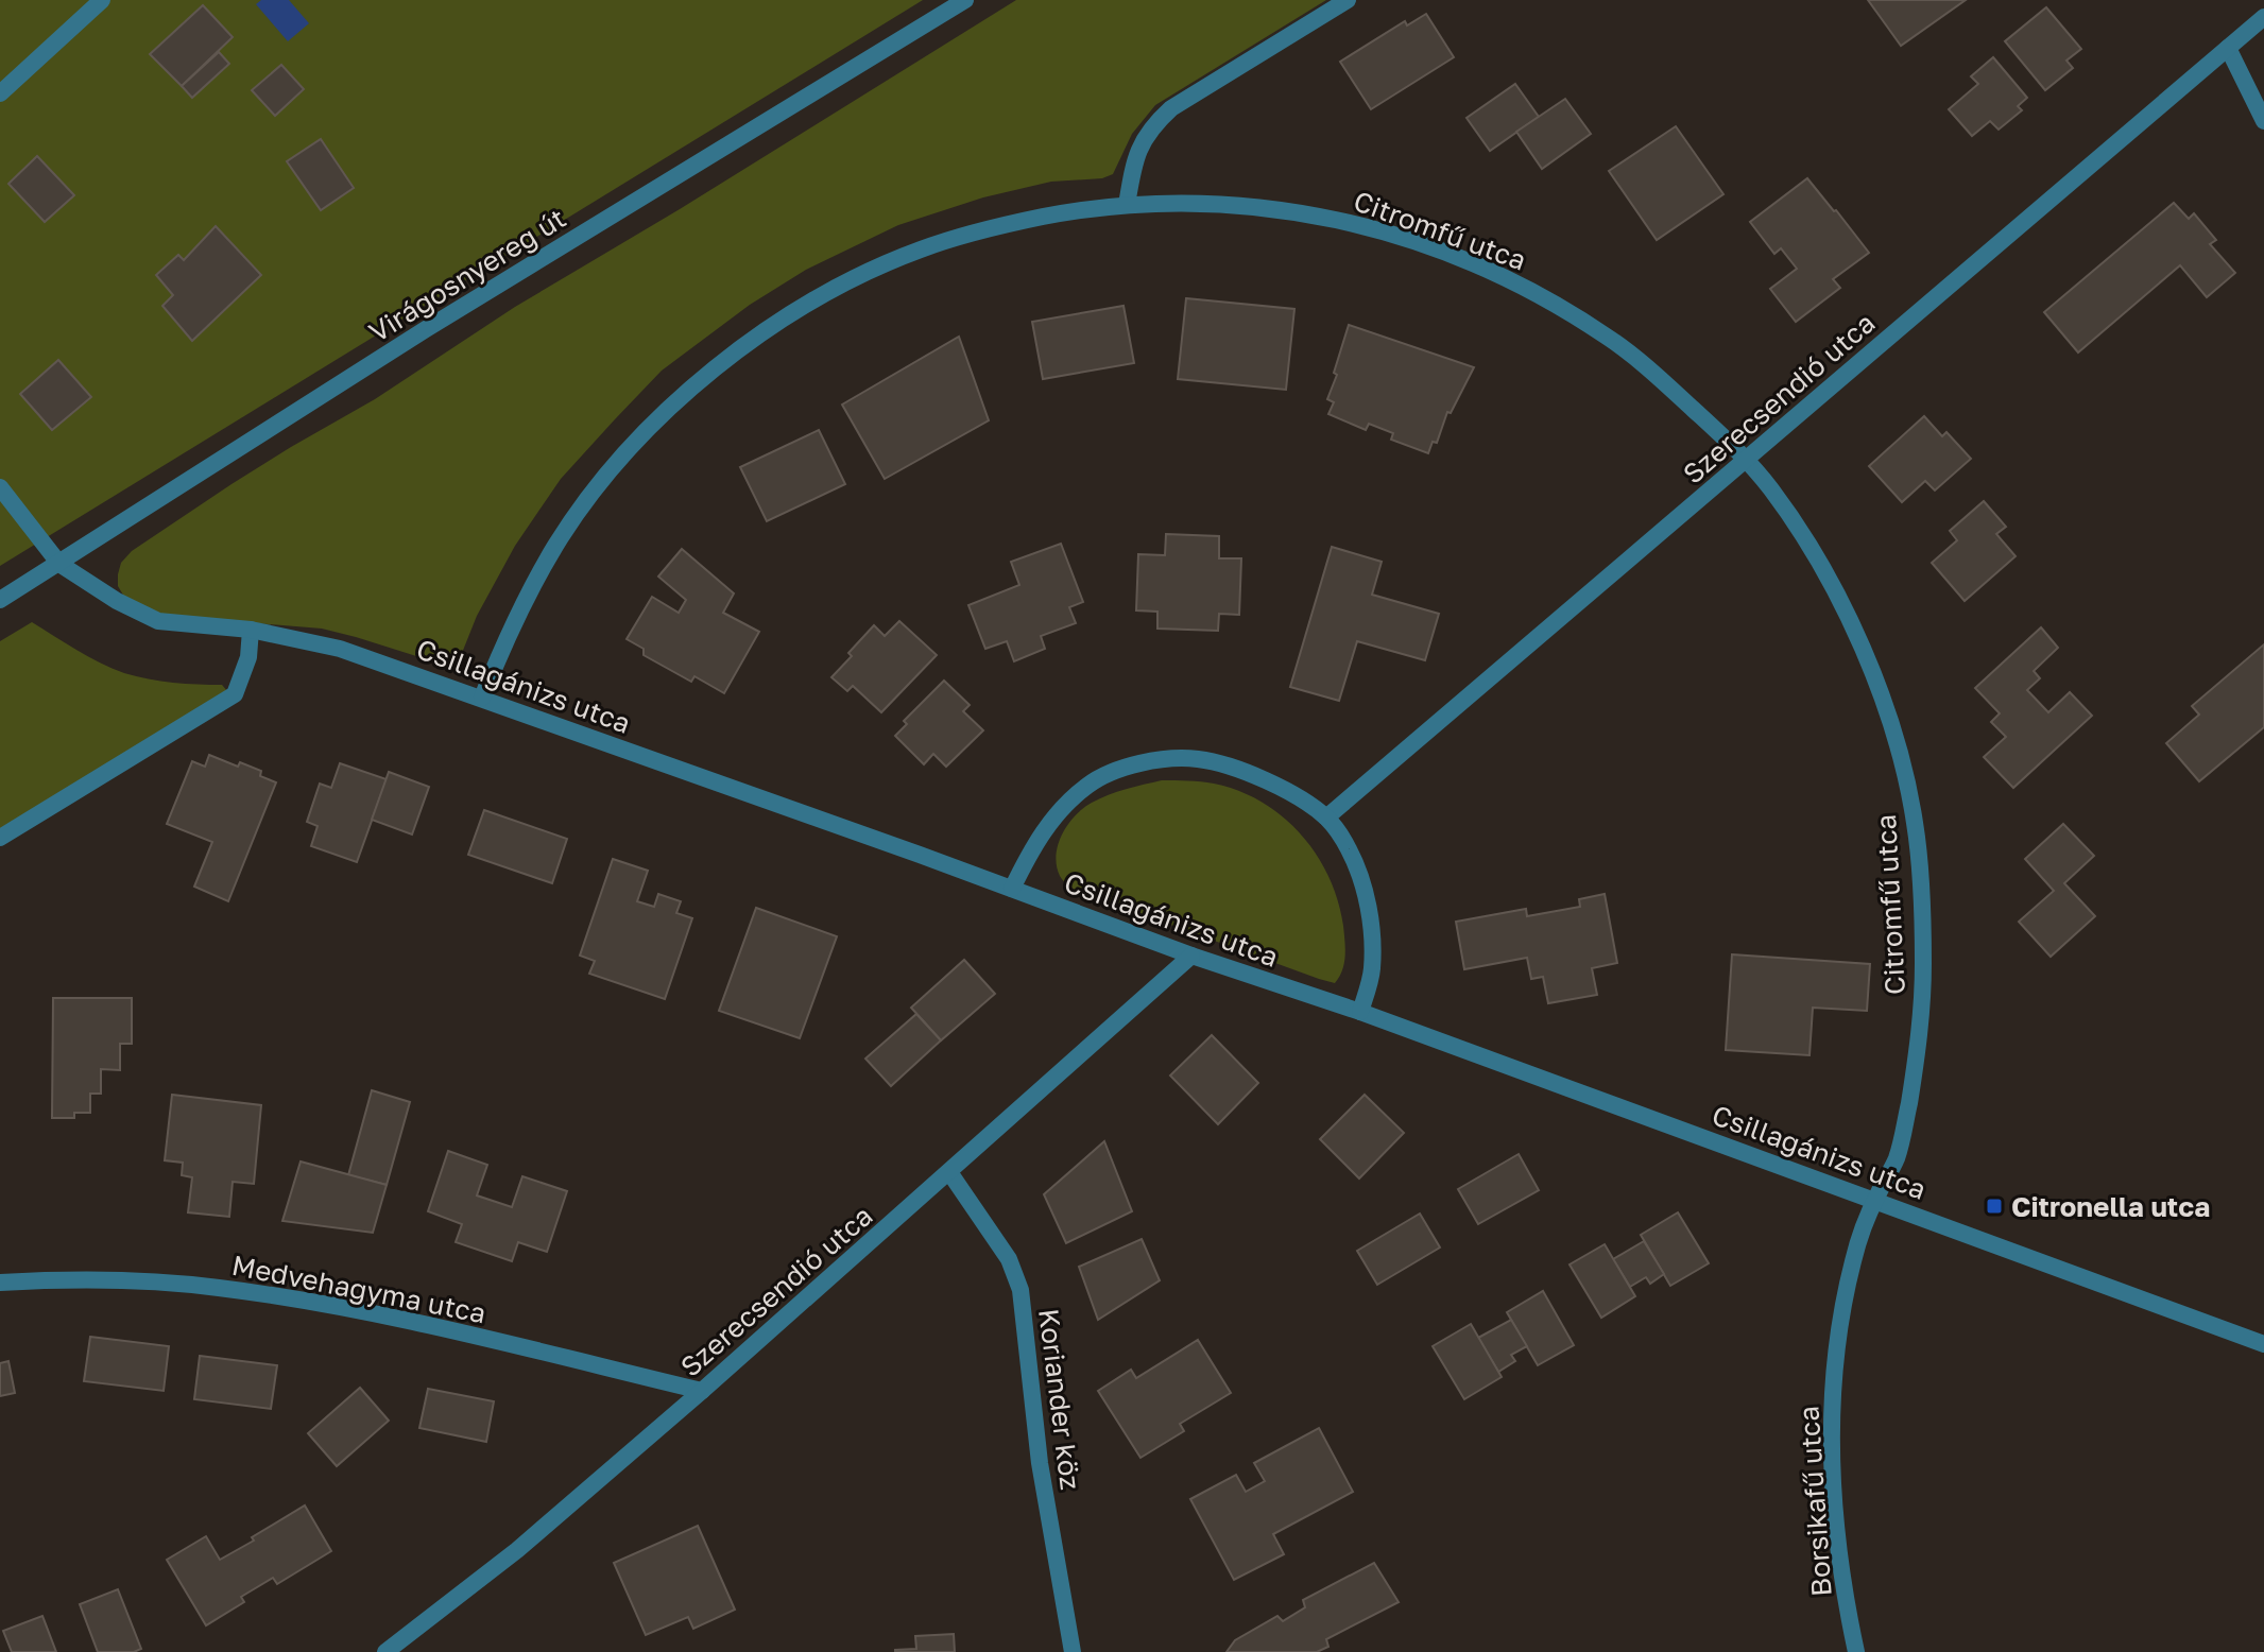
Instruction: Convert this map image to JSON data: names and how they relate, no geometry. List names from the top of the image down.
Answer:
{
  "streets": {
    "street": [
      "Citromfű utca",
      "Virágosnyereg út",
      "Szerecsendió utca",
      "Csillagánizs utca",
      "Medvehagyma utca",
      "Koriander köz",
      "Borsikafű utca"
    ]
  },
  "crossings": [
    ["Citromfű utca", "Szerecsendió utca"],
    ["Citromfű utca", "Csillagánizs utca"],
    ["Citromfű utca", "Borsikafű utca"],
    ["Virágosnyereg út", "Csillagánizs utca"],
    ["Szerecsendió utca", "Csillagánizs utca"],
    ["Szerecsendió utca", "Medvehagyma utca"],
    ["Szerecsendió utca", "Koriander köz"],
    ["Csillagánizs utca", "Borsikafű utca"]
  ],
  "places": {
    "transit": ["Citronella utca"]
  }
}
